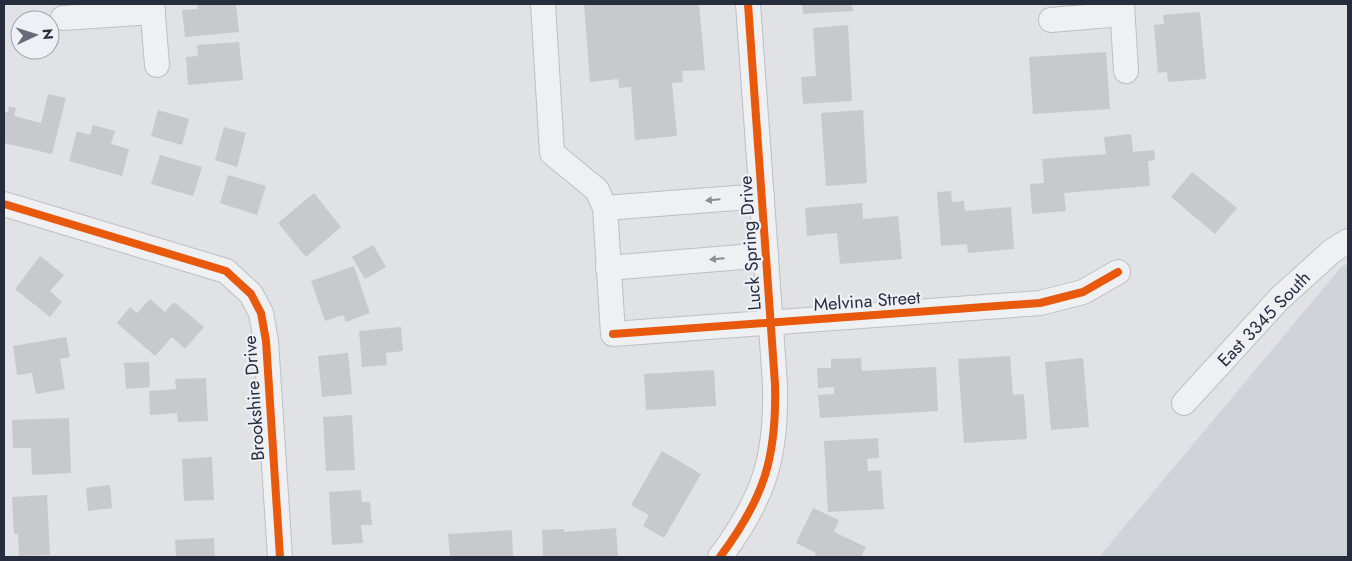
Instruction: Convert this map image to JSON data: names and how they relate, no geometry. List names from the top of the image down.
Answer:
{
  "streets": {
    "street": [
      "Luck Spring Drive",
      "Melvina Street",
      "East 3345 South",
      "Brookshire Drive"
    ]
  },
  "crossings": [
    ["Luck Spring Drive", "Melvina Street"]
  ],
  "north": "right"
}
